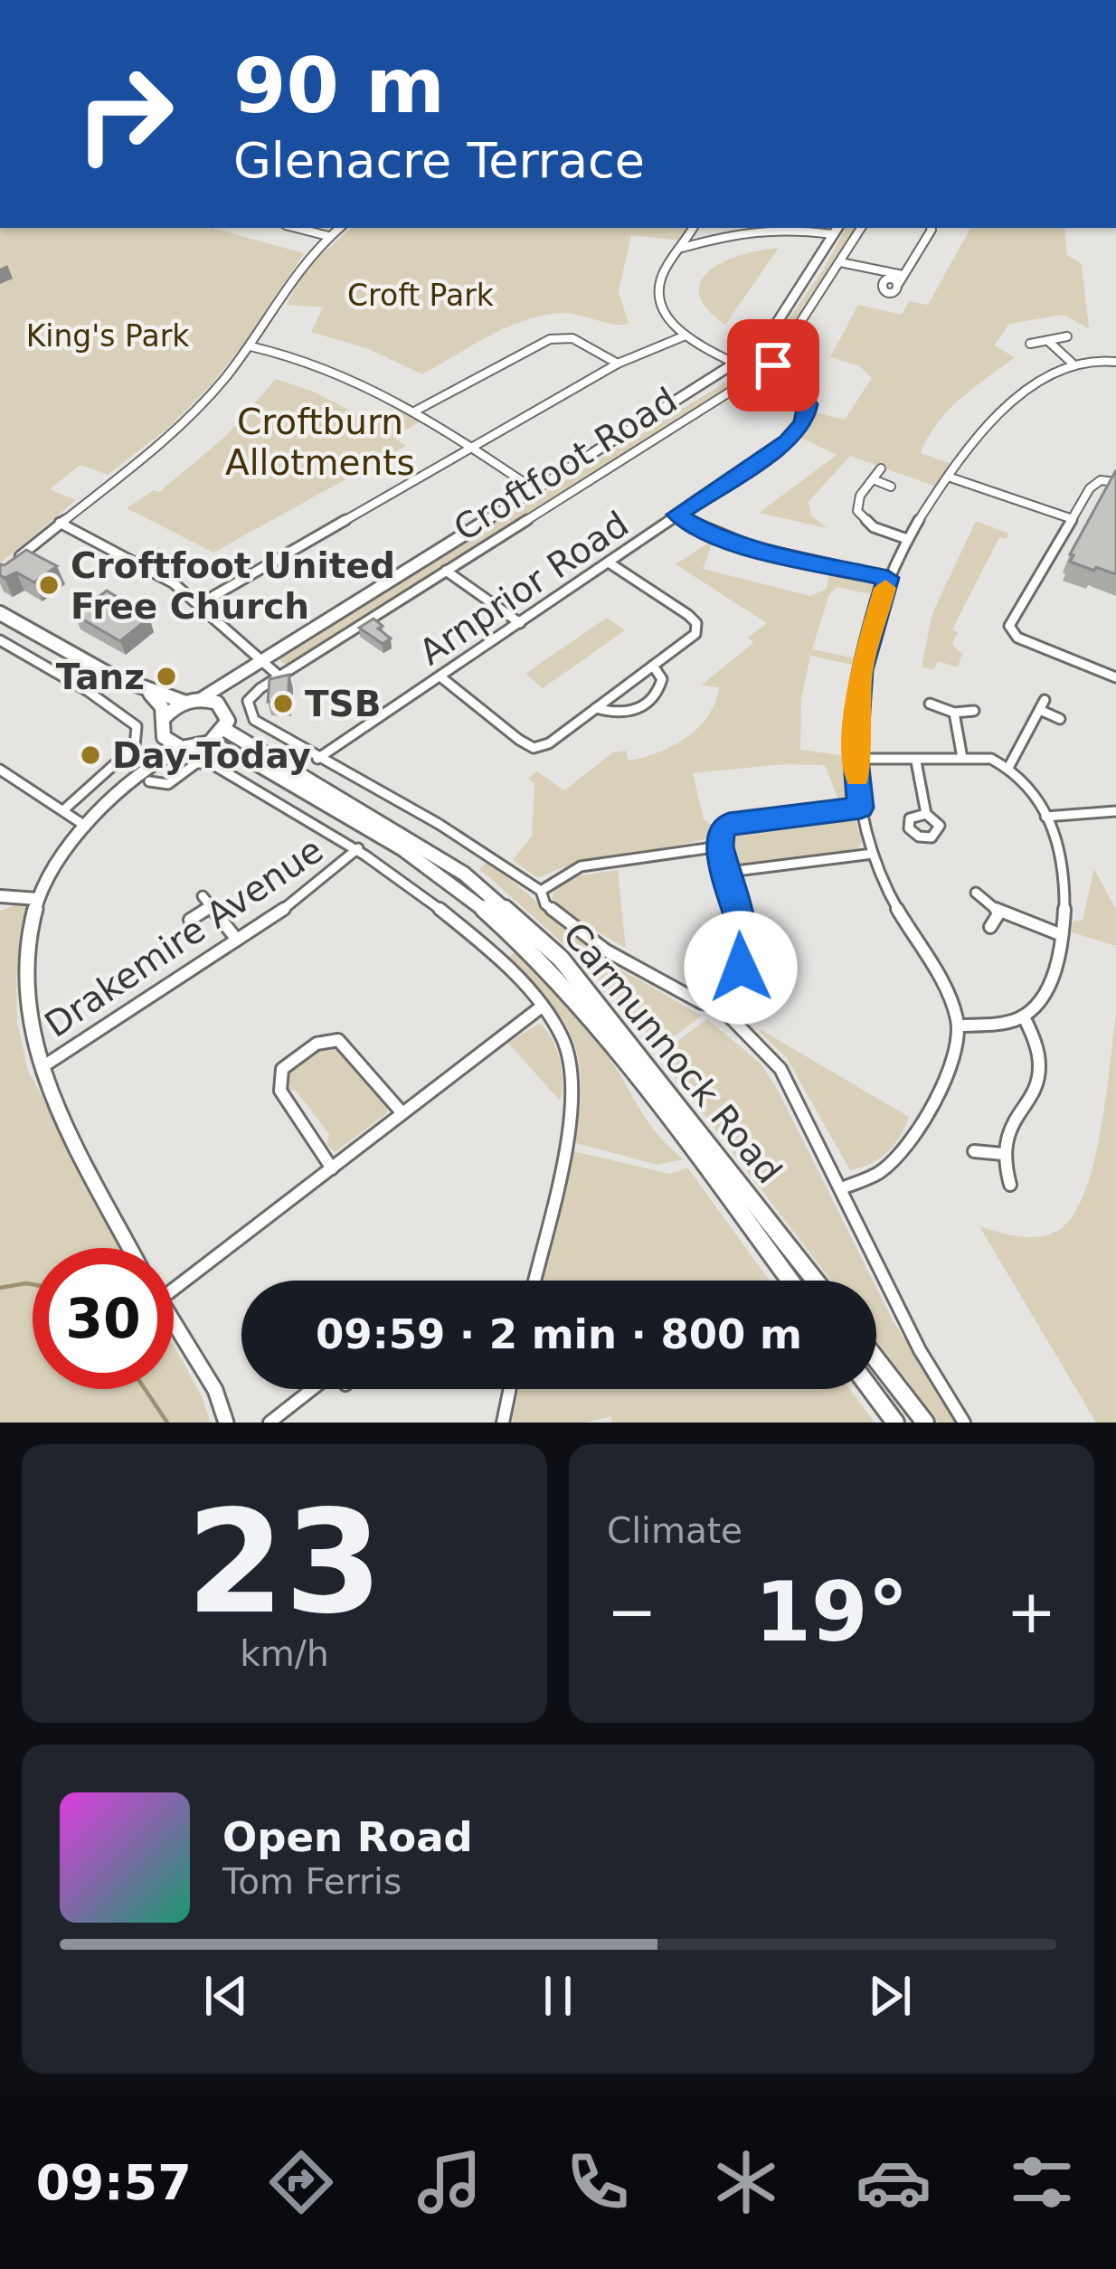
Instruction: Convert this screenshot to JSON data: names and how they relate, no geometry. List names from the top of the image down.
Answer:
{
  "streets": {
    "main road": ["Carmunnock Road"],
    "street": ["Croftfoot Road", "Arnprior Road", "Drakemire Avenue"]
  },
  "crossings": [
    ["Croftfoot Road", "Arnprior Road"],
    ["Croftfoot Road", "Carmunnock Road"],
    ["Arnprior Road", "Carmunnock Road"]
  ],
  "parks": ["Croft Park", "King's Park", "Croftburn Allotments"],
  "places": [
    "Croftfoot United Free Church",
    "Tanz",
    "TSB",
    "Day-Today"
  ],
  "page": {
    "turn": ["90 m", "Glenacre Terrace"],
    "limit": "30",
    "trip": "09:59 · 2 min · 800 m",
    "tile": [
      ["23", "km/h"],
      "Climate"
    ],
    "heat": ["−", "19°", "+"],
    "song": ["Open Road", "Tom Ferris"],
    "tabs": "09:57"
  }
}
